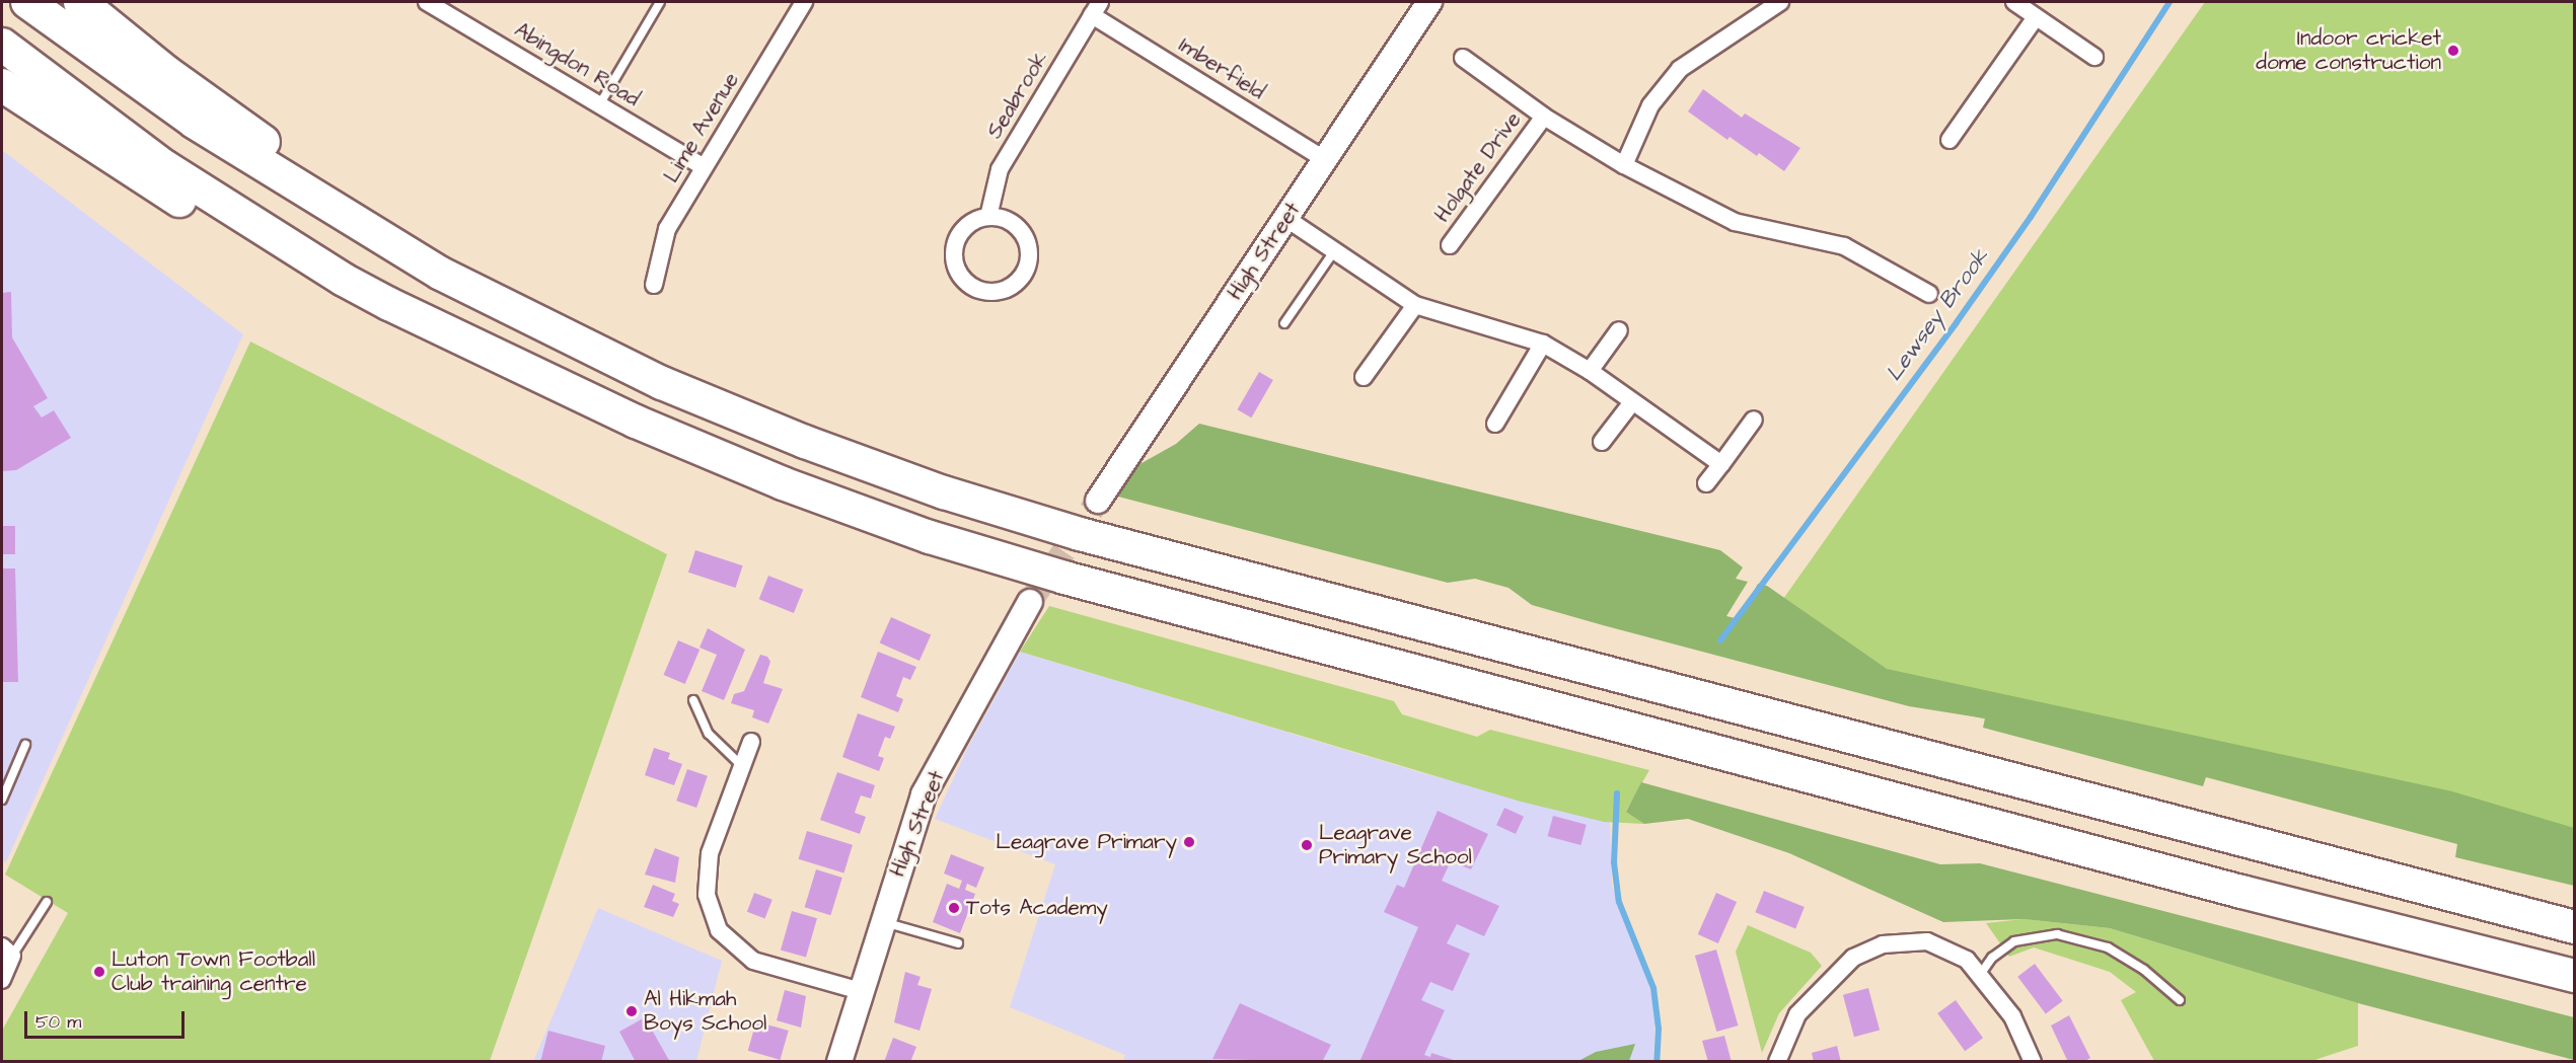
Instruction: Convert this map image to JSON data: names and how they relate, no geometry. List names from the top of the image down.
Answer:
{
  "streets": {
    "street": [
      "Abingdon Road",
      "Imberfield",
      "Seabrook",
      "Lime Avenue",
      "Holgate Drive",
      "High Street"
    ]
  },
  "crossings": [
    ["Abingdon Road", "Lime Avenue"],
    ["Imberfield", "Seabrook"],
    ["Imberfield", "High Street"]
  ],
  "water": ["Lewsey Brook"],
  "places": [
    "Indoor cricket dome construction",
    "Leagrave Primary",
    "Leagrave Primary School",
    "Tots Academy",
    "Luton Town Football Club training centre",
    "Al Hikmah Boys School"
  ],
  "scale_bar": "50 m"
}
